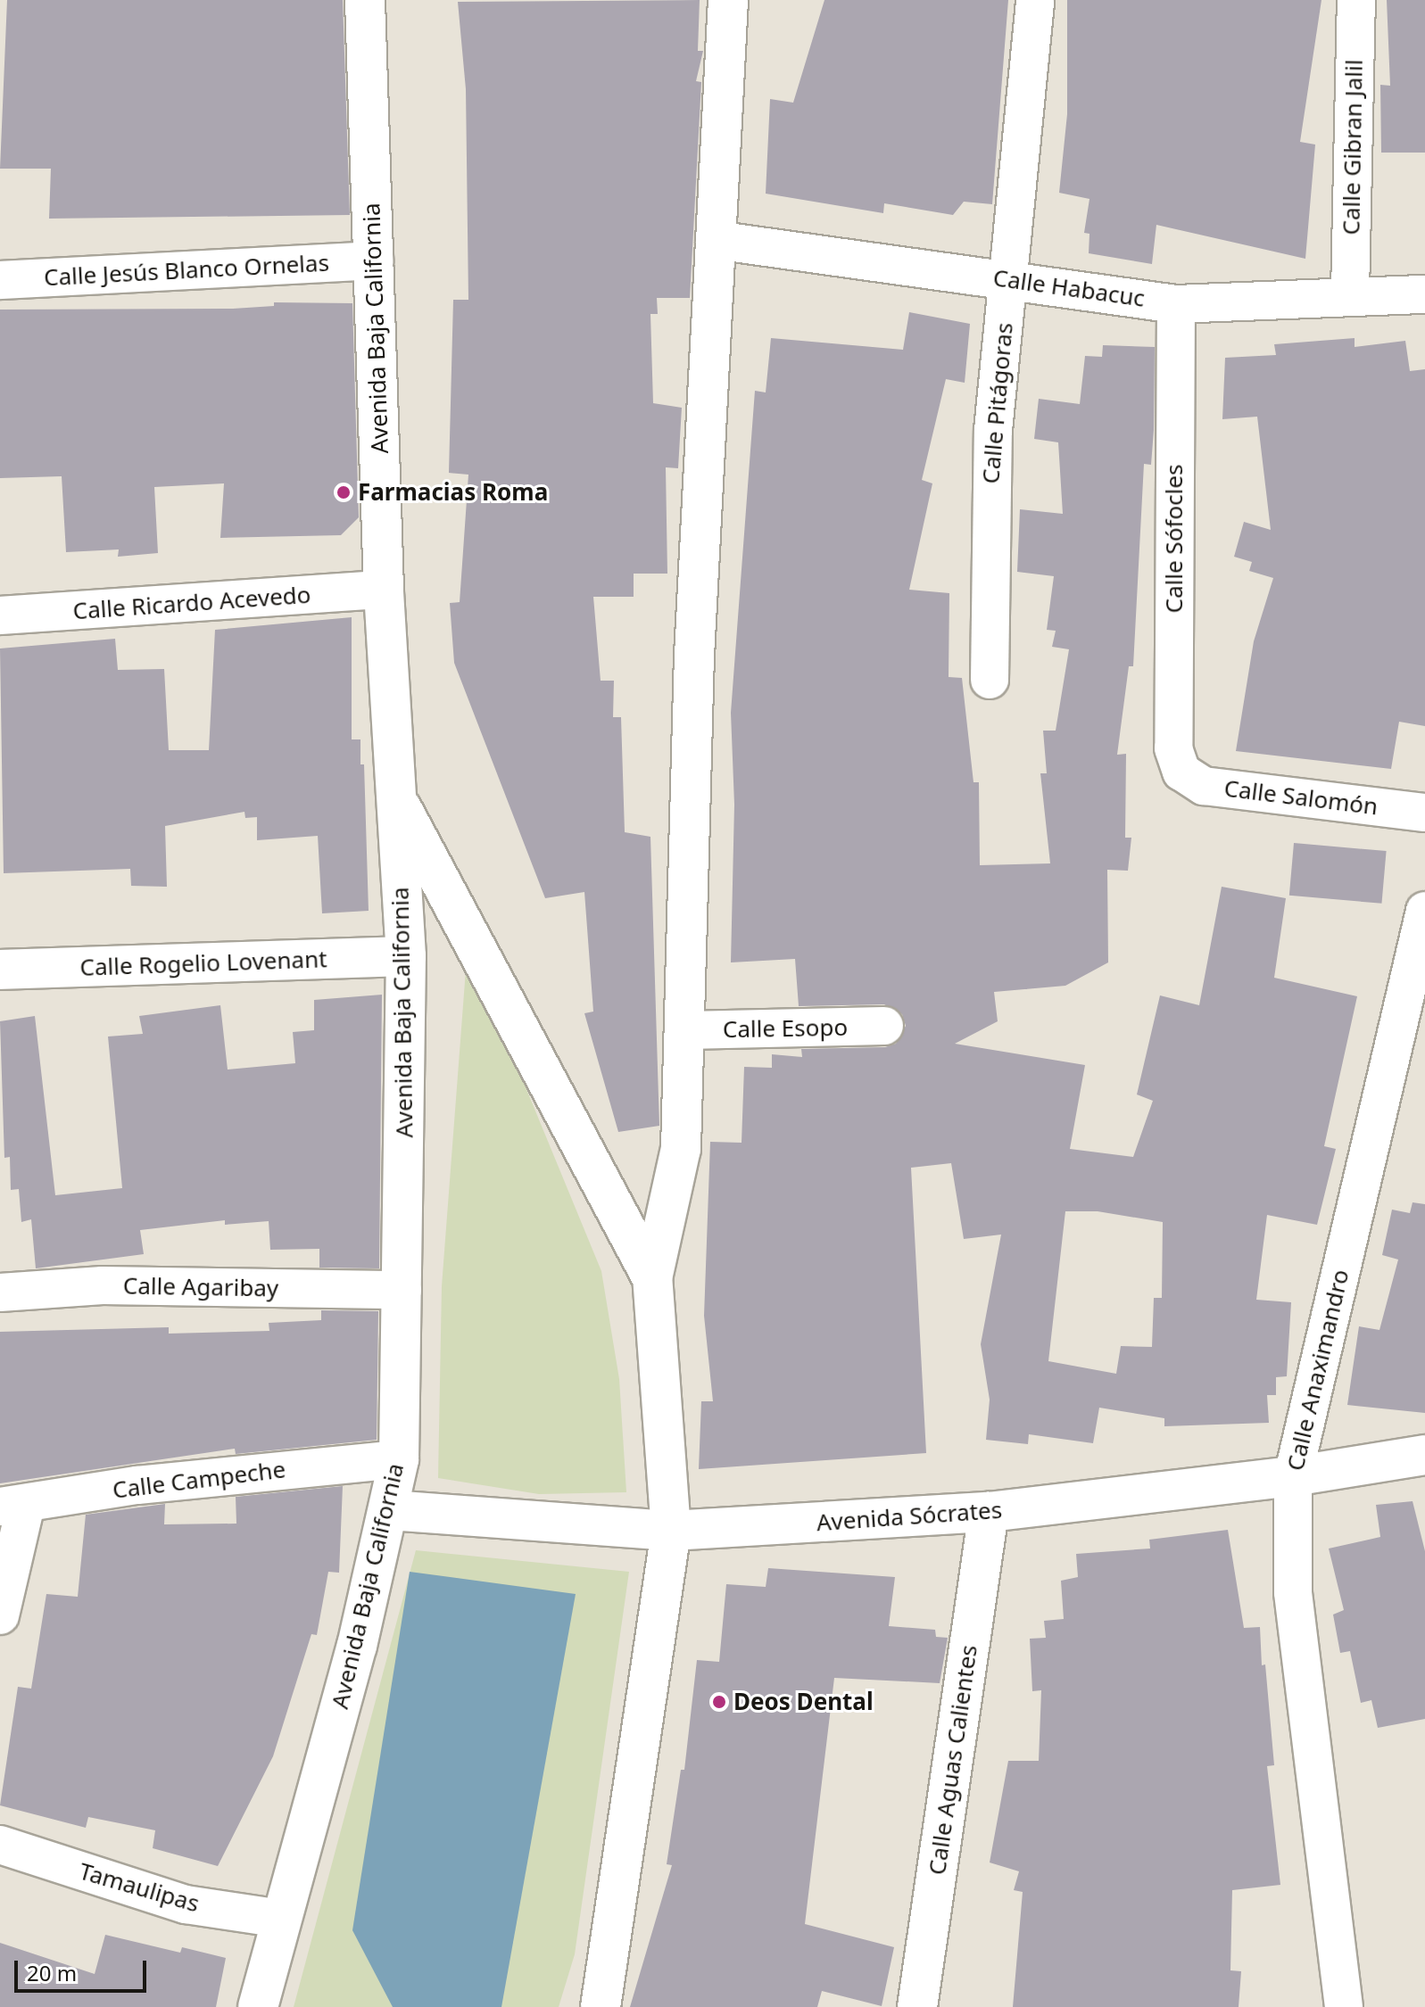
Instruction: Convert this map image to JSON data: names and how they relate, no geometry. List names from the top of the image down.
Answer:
{
  "streets": {
    "main road": [
      "Avenida Baja California",
      "Calle Rogelio Lovenant",
      "Avenida Sócrates",
      "Calle Aguas Calientes"
    ],
    "street": [
      "Calle Gibran Jalil",
      "Calle Jesús Blanco Ornelas",
      "Calle Habacuc",
      "Calle Pitágoras",
      "Calle Sófocles",
      "Calle Ricardo Acevedo",
      "Calle Salomón",
      "Calle Esopo",
      "Calle Agaribay",
      "Calle Anaximandro",
      "Calle Campeche",
      "Tamaulipas"
    ]
  },
  "crossings": [
    ["Calle Gibran Jalil", "Calle Habacuc"],
    ["Calle Jesús Blanco Ornelas", "Avenida Baja California"],
    ["Calle Habacuc", "Calle Pitágoras"],
    ["Calle Habacuc", "Calle Sófocles"],
    ["Avenida Baja California", "Calle Ricardo Acevedo"],
    ["Avenida Baja California", "Calle Rogelio Lovenant"],
    ["Avenida Baja California", "Calle Agaribay"],
    ["Avenida Baja California", "Calle Campeche"],
    ["Avenida Baja California", "Avenida Sócrates"],
    ["Avenida Baja California", "Tamaulipas"],
    ["Calle Sófocles", "Calle Salomón"],
    ["Calle Anaximandro", "Avenida Sócrates"],
    ["Avenida Sócrates", "Calle Aguas Calientes"]
  ],
  "places": ["Farmacias Roma", "Deos Dental"],
  "scale_bar": "20 m"
}
